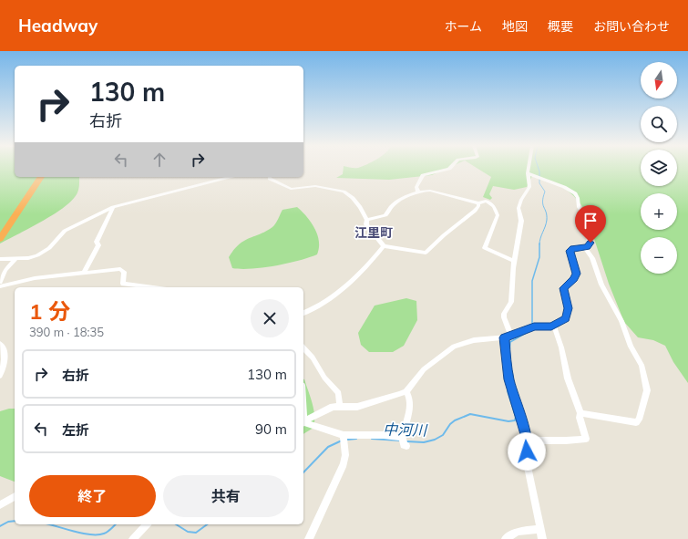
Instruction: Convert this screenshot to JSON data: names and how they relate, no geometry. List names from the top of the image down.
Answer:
{
  "districts": ["江里町"],
  "water": ["中河川"],
  "north": "bottom",
  "page": {
    "header": "Headway",
    "nav": [
      "ホーム",
      "地図",
      "概要",
      "お問い合わせ"
    ],
    "map_buttons": ["+", "−"],
    "turn": ["130 m", "右折"],
    "heading": ["1 分", "390 m · 18:35"],
    "list": [
      {
        "name": "右折",
        "value": "130 m"
      },
      {
        "name": "左折",
        "value": "90 m"
      }
    ],
    "buttons": ["終了", "共有"]
  }
}
